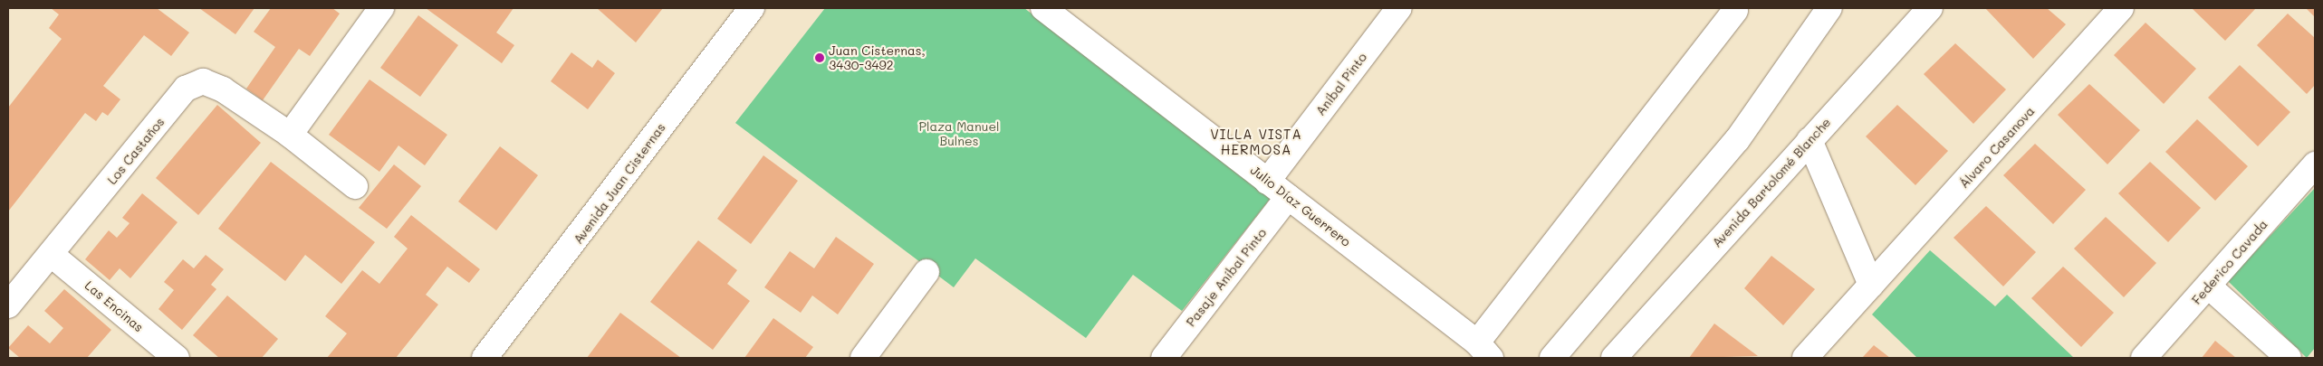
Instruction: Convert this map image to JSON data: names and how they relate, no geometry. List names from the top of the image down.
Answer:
{
  "streets": {
    "street": [
      "Aníbal Pinto",
      "Álvaro Casanova",
      "Los Castaños",
      "Avenida Bartolomé Blanche",
      "Avenida Juan Cisternas",
      "Julio Díaz Guerrero",
      "Federico Cavada",
      "Pasaje Aníbal Pinto",
      "Las Encinas"
    ]
  },
  "crossings": [
    ["Aníbal Pinto", "Julio Díaz Guerrero"],
    ["Los Castaños", "Las Encinas"],
    ["Julio Díaz Guerrero", "Pasaje Aníbal Pinto"]
  ],
  "districts": ["VILLA VISTA HERMOSA"],
  "parks": ["Plaza Manuel Bulnes"],
  "places": ["Juan Cisternas, 3430-3492"]
}
